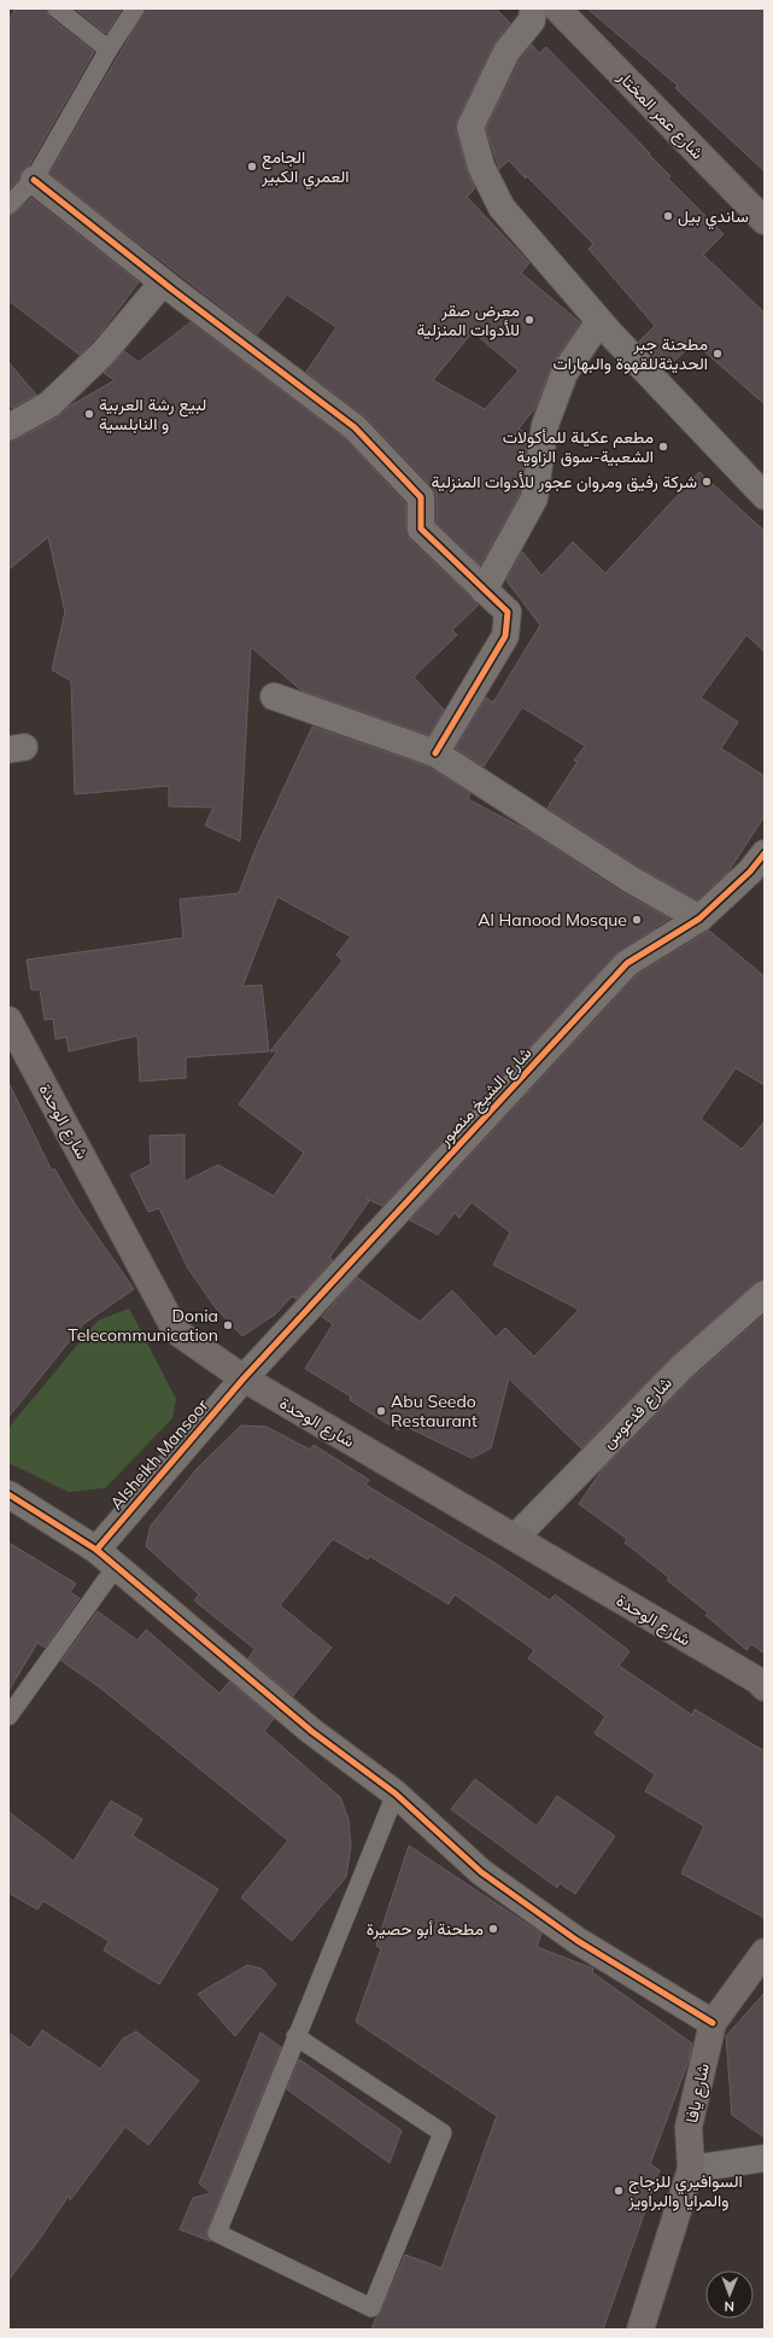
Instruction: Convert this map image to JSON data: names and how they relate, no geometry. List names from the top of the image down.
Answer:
{
  "streets": {
    "main road": ["شارع عمر المختار", "شارع الوحدة", "شارع يافا"],
    "street": ["شارع الشيخ منصور", "شارع فدعوس", "Alsheikh Mansoor"]
  },
  "crossings": [
    ["شارع الشيخ منصور", "شارع الوحدة"],
    ["شارع الشيخ منصور", "Alsheikh Mansoor"],
    ["شارع الوحدة", "شارع فدعوس"],
    ["شارع الوحدة", "Alsheikh Mansoor"]
  ],
  "places": [
    "الجامع العمري الكبير",
    "ساندي بيل",
    "معرض صقر للأدوات المنزلية",
    "مطحنة جبر الحديثةللقهوة والبهارات",
    "لبيع رشة العربية و النابلسية",
    "مطعم عكيلة للمأكولات الشعبية-سوق الزاوية",
    "شركة رفيق ومروان عجور للأدوات المنزلية",
    "Al Hanood Mosque",
    "Donia Telecommunication",
    "Abu Seedo Restaurant",
    "مطحنة أبو حصيرة",
    "السوافيري للزجاج والمرايا والبراويز"
  ],
  "north": "bottom"
}
